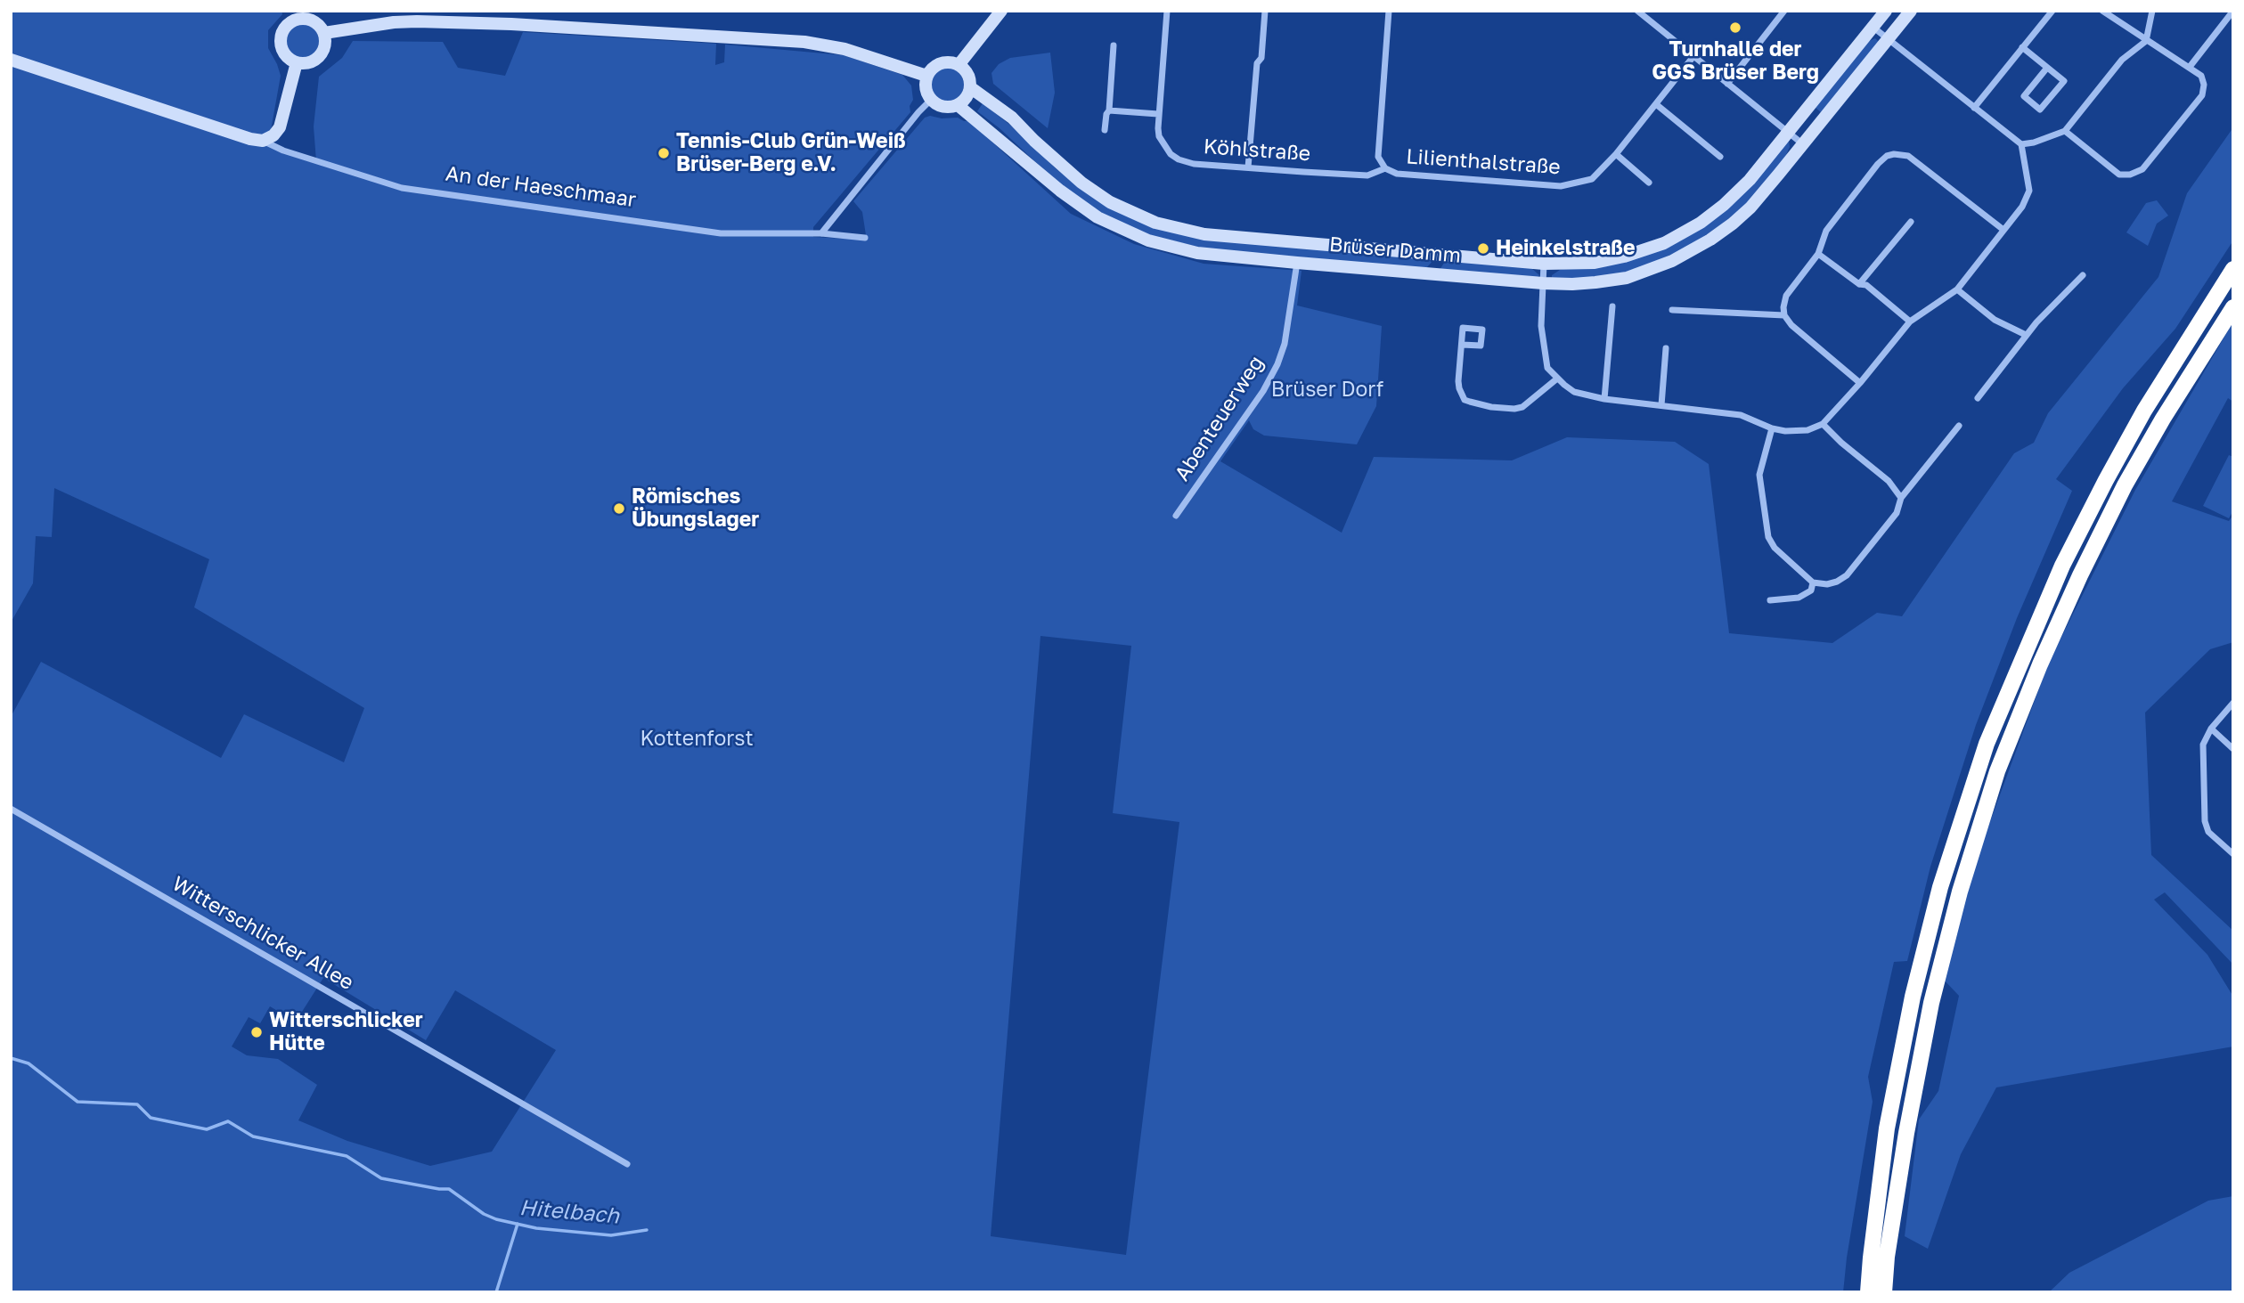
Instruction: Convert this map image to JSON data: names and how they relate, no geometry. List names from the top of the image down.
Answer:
{
  "streets": {
    "street": [
      "Köhlstraße",
      "Lilienthalstraße",
      "An der Haeschmaar",
      "Brüser Damm",
      "Abenteuerweg",
      "Witterschlicker Allee"
    ]
  },
  "crossings": [
    ["Köhlstraße", "Lilienthalstraße"],
    ["Brüser Damm", "Abenteuerweg"]
  ],
  "water": ["Hitelbach"],
  "parks": ["Brüser Dorf", "Kottenforst"],
  "places": [
    "Turnhalle der GGS Brüser Berg",
    "Tennis-Club Grün-Weiß Brüser-Berg e.V.",
    "Heinkelstraße",
    "Römisches Übungslager",
    "Witterschlicker Hütte"
  ]
}
